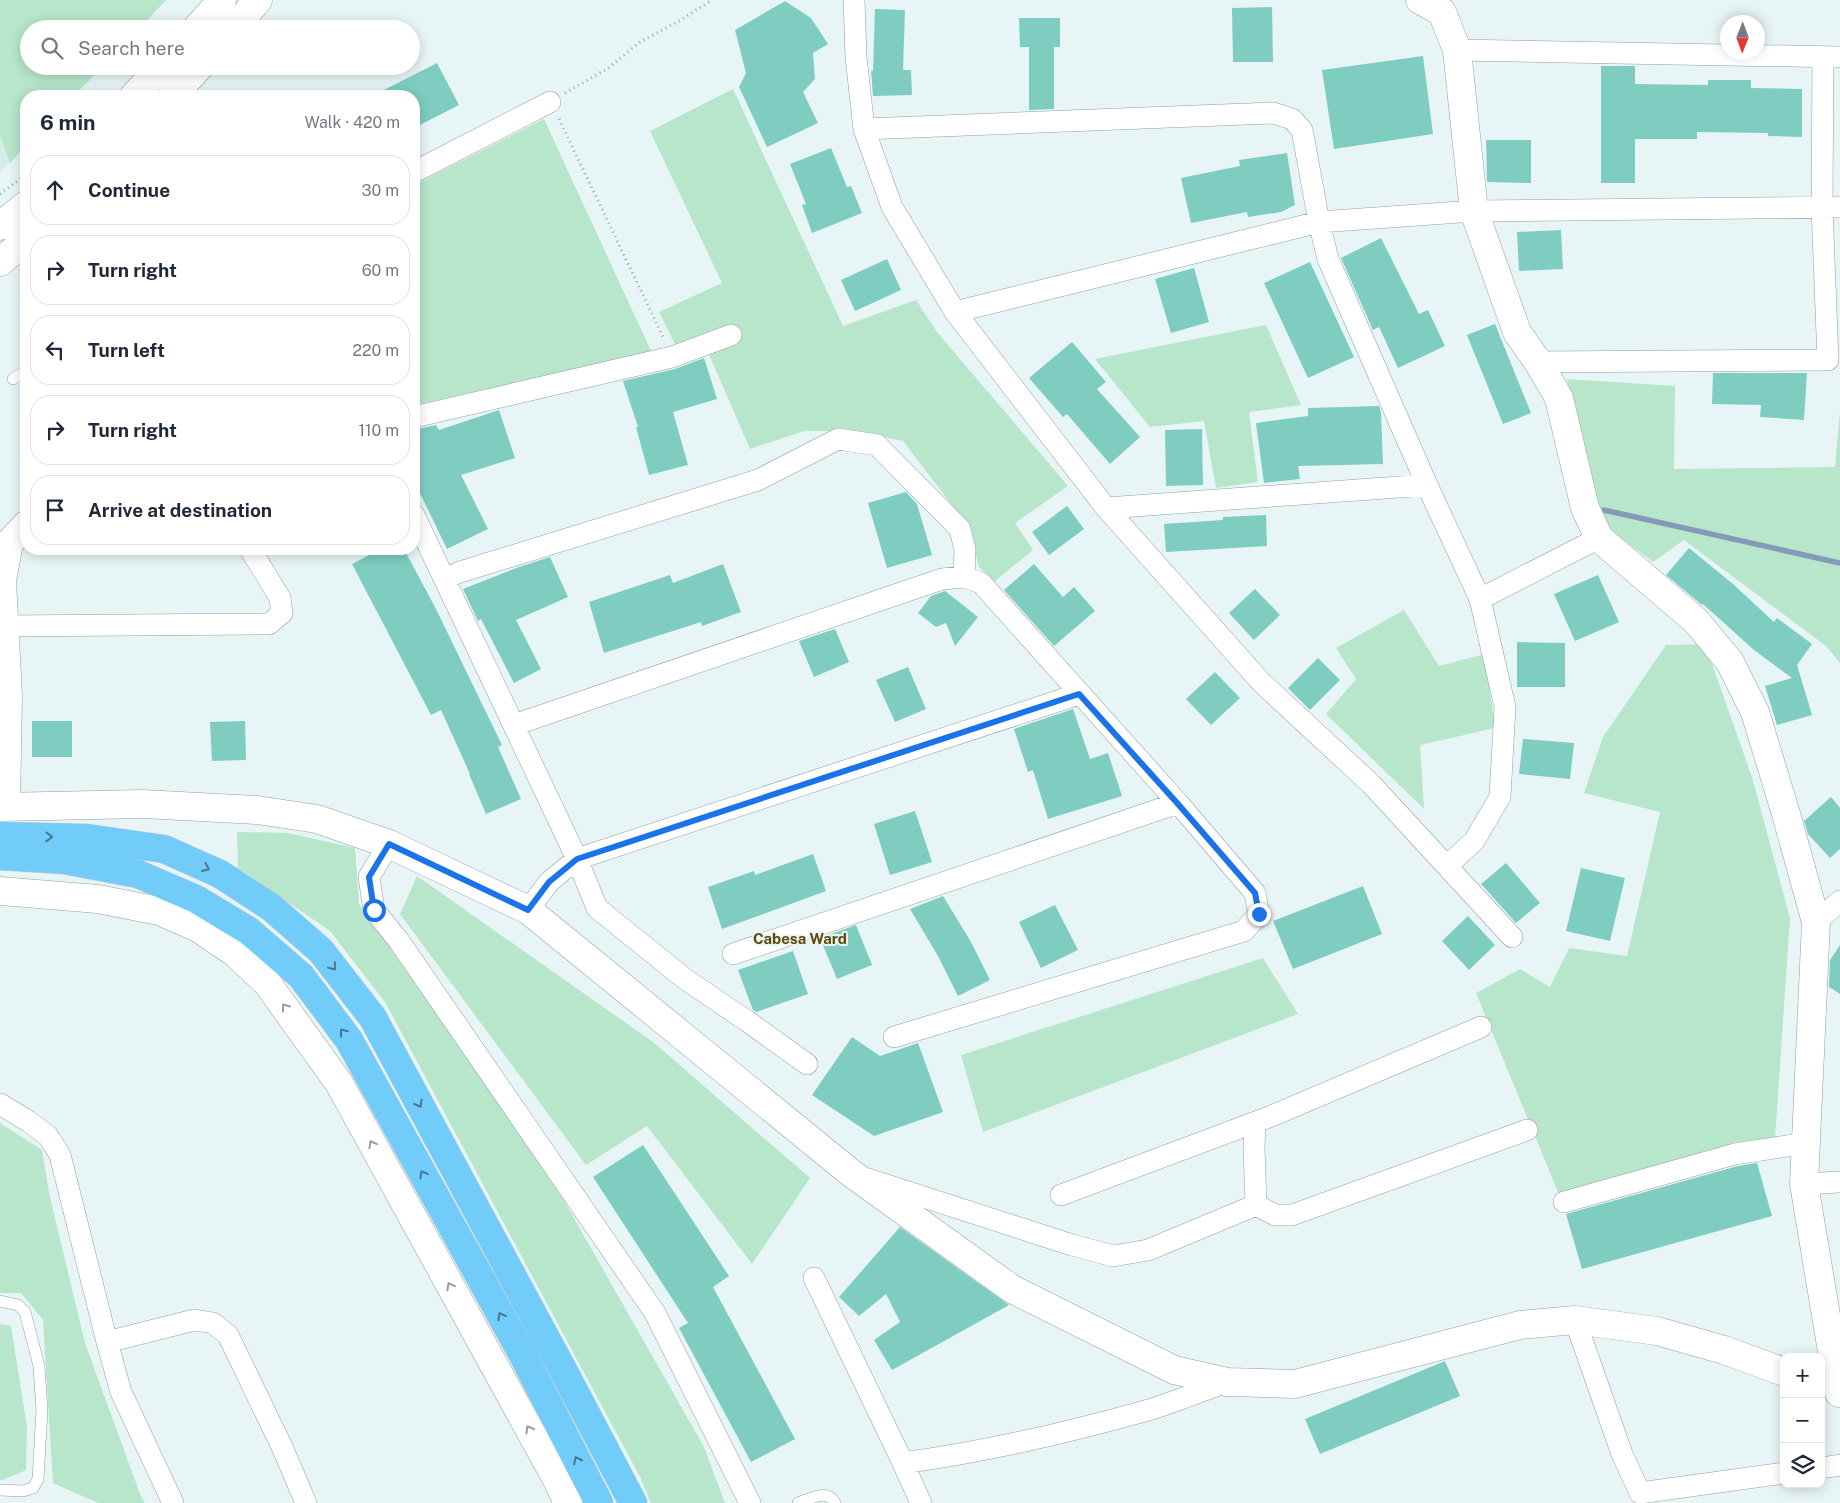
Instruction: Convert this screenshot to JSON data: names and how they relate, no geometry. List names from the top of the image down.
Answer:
{
  "districts": ["Cabesa Ward"],
  "north": "bottom",
  "page": {
    "search": "Search here",
    "heading": ["6 min", "Walk · 420 m"],
    "list": [
      ["Continue", "30 m"],
      ["Turn right", "60 m"],
      ["Turn left", "220 m"],
      ["Turn right", "110 m"],
      "Arrive at destination"
    ],
    "map_buttons": ["+", "−"]
  }
}
